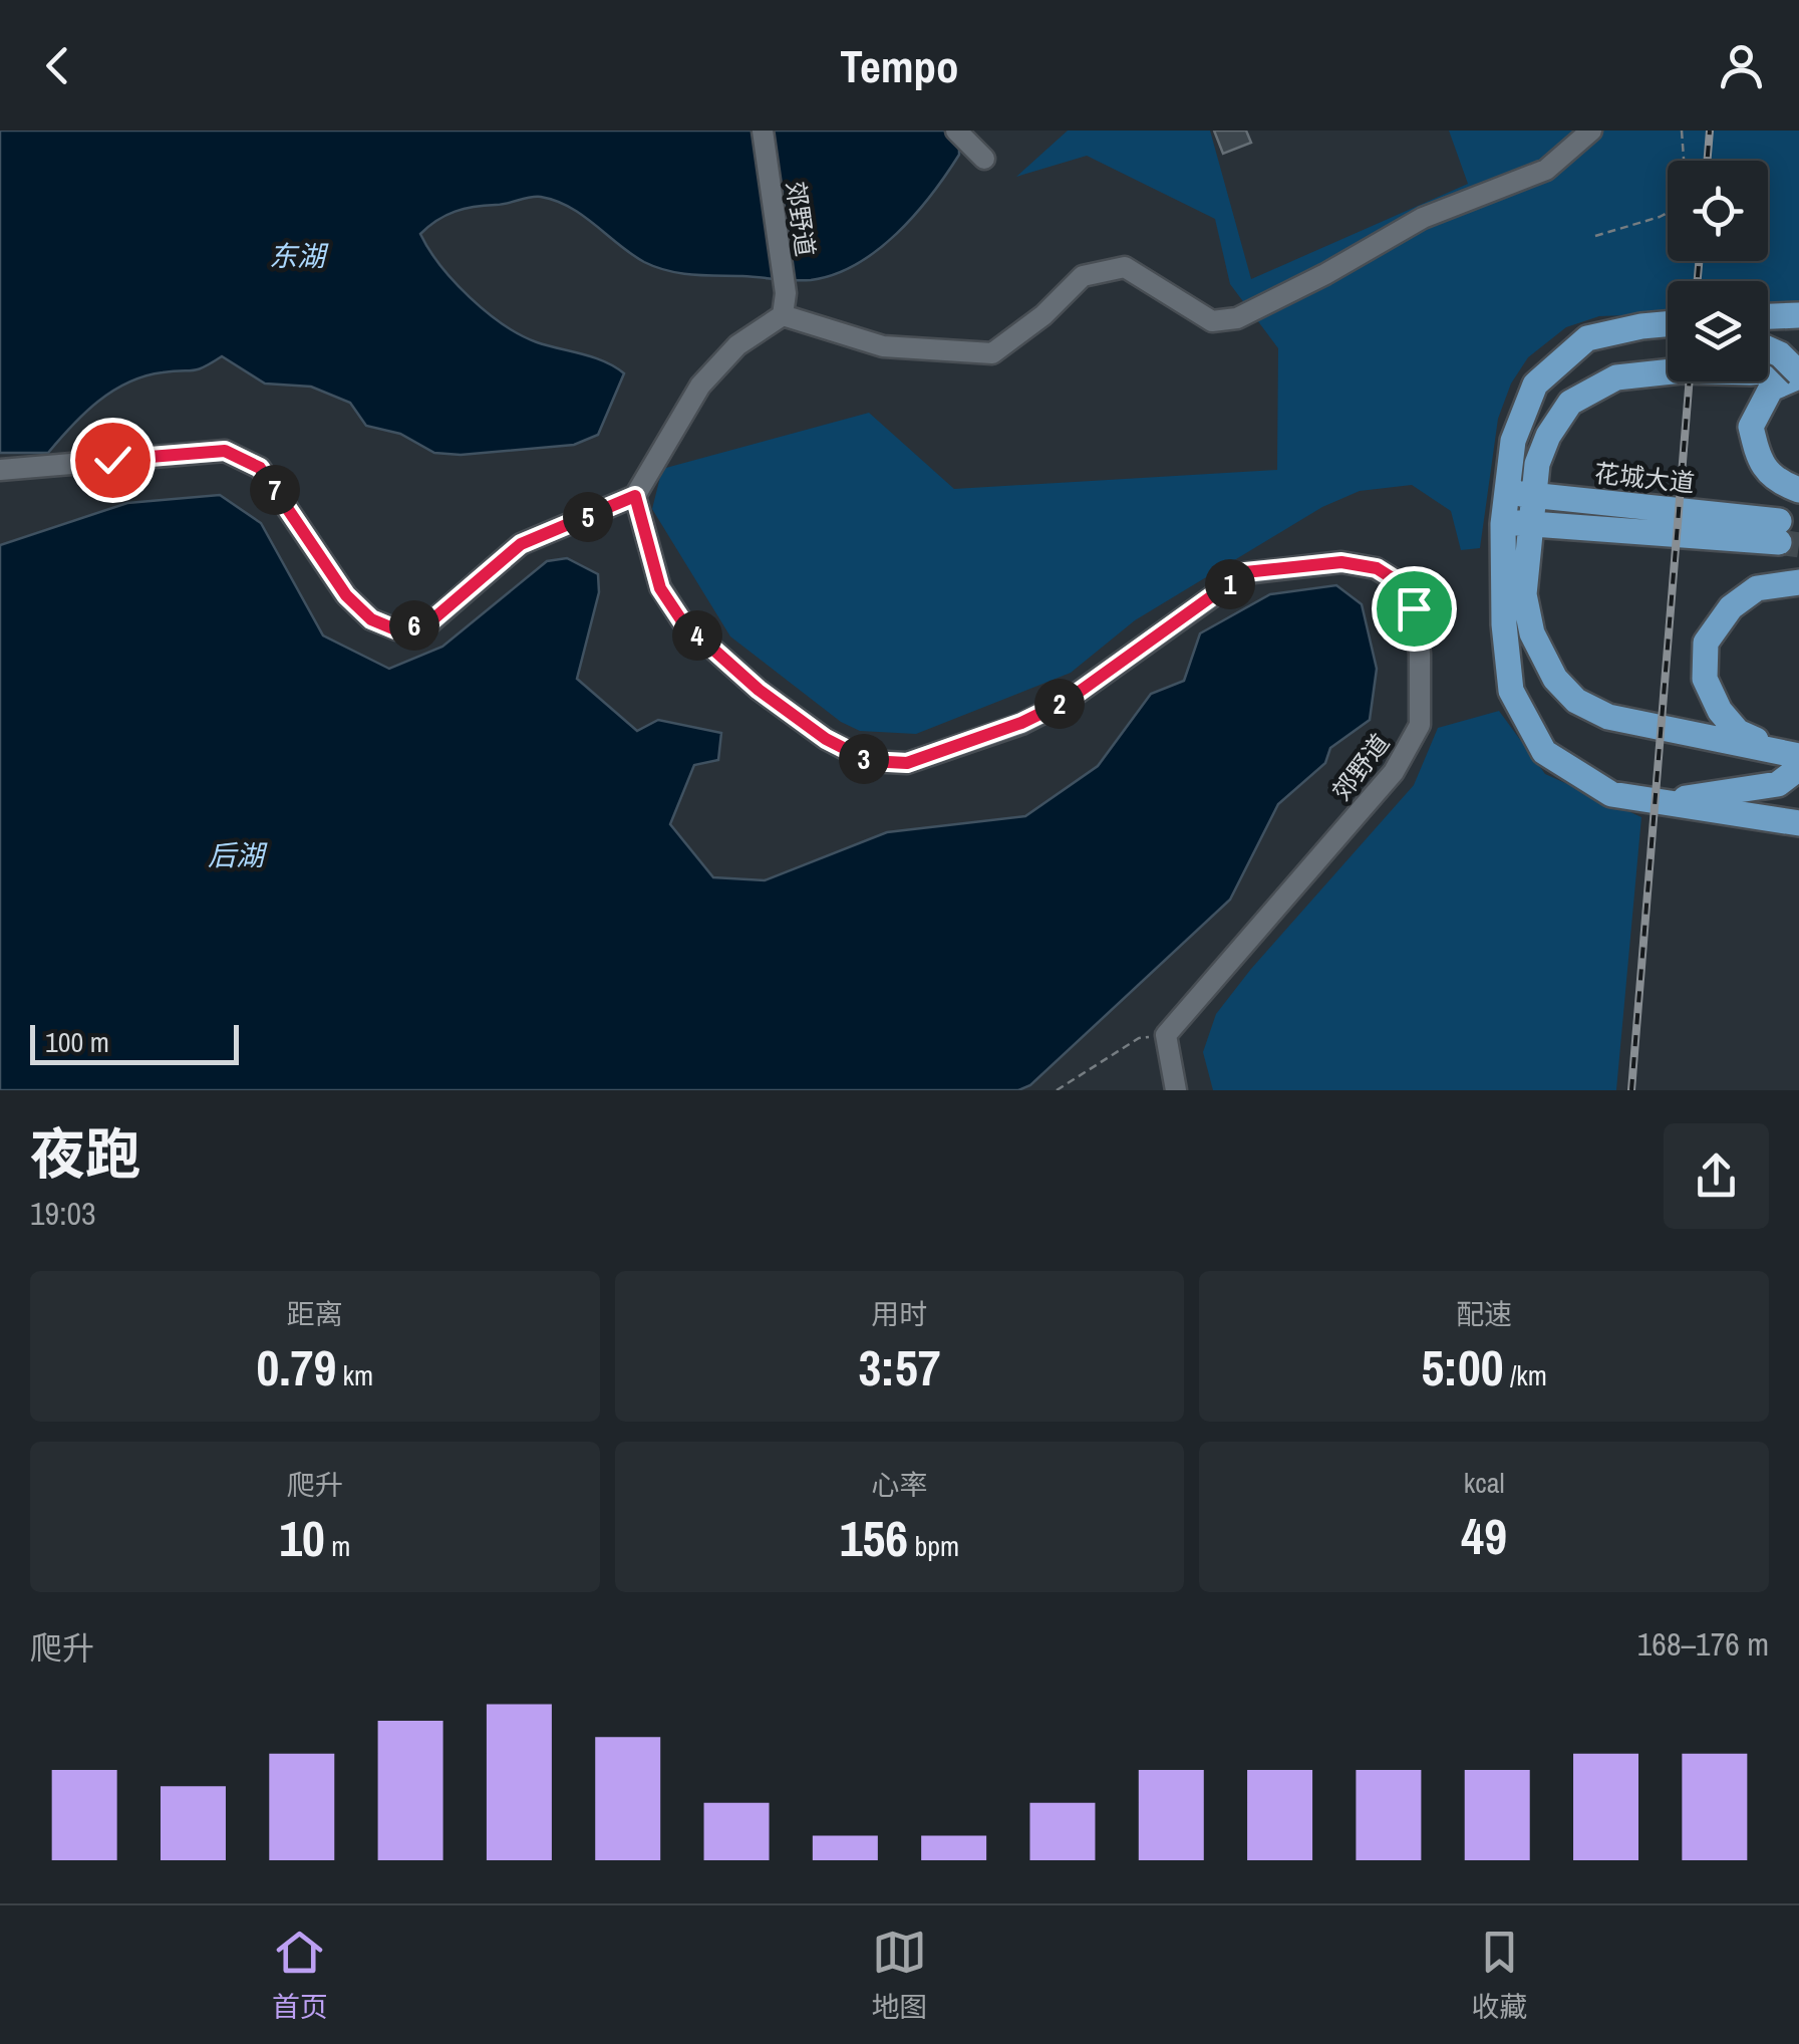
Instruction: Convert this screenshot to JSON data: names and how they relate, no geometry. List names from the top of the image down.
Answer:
{
  "streets": {
    "street": ["郊野道"]
  },
  "water": ["东湖", "后湖"],
  "scale_bar": "100 m",
  "page": {
    "header": "Tempo",
    "pins": [
      "7",
      "5",
      "1",
      "6",
      "4",
      "2",
      "3"
    ],
    "scale": "100 m",
    "heading": ["夜跑", "19:03"],
    "stats": [
      ["距离", "0.79 km"],
      ["用时", "3:57"],
      ["配速", "5:00 /km"],
      ["爬升", "10 m"],
      ["心率", "156 bpm"],
      ["kcal", "49"]
    ],
    "chart": ["爬升", "168–176 m"],
    "tabs": ["首页", "地图", "收藏"]
  }
}
